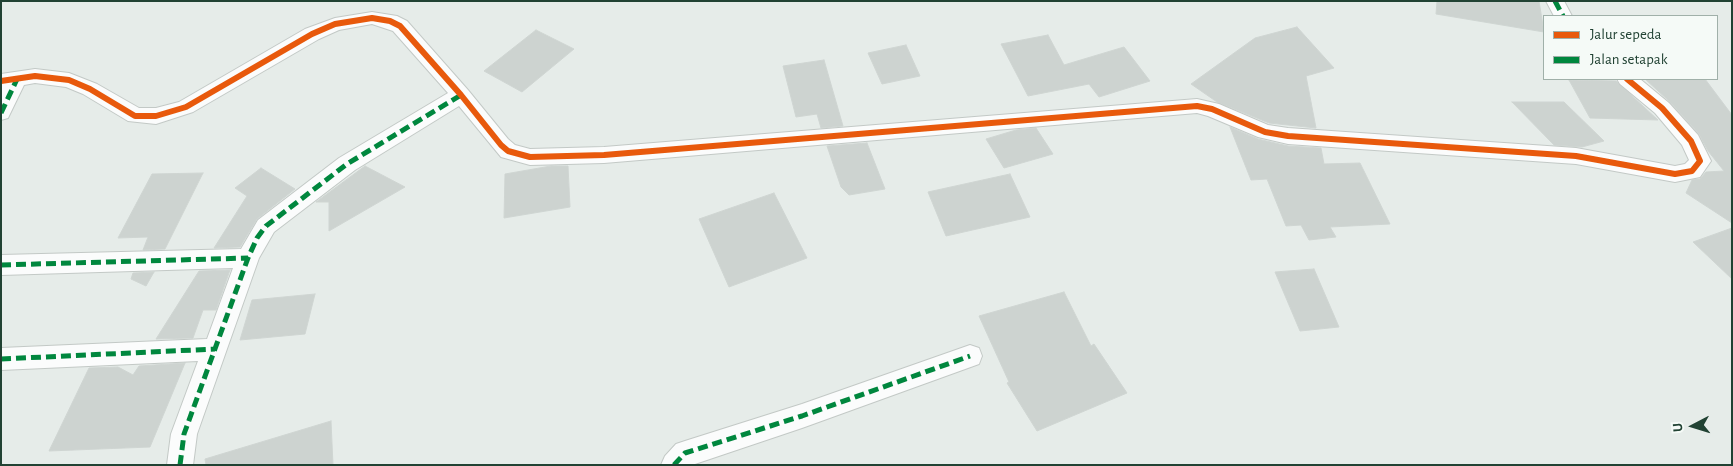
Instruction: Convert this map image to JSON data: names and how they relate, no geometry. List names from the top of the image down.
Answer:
{
  "legend": ["Jalur sepeda", "Jalan setapak"],
  "north": "left"
}
